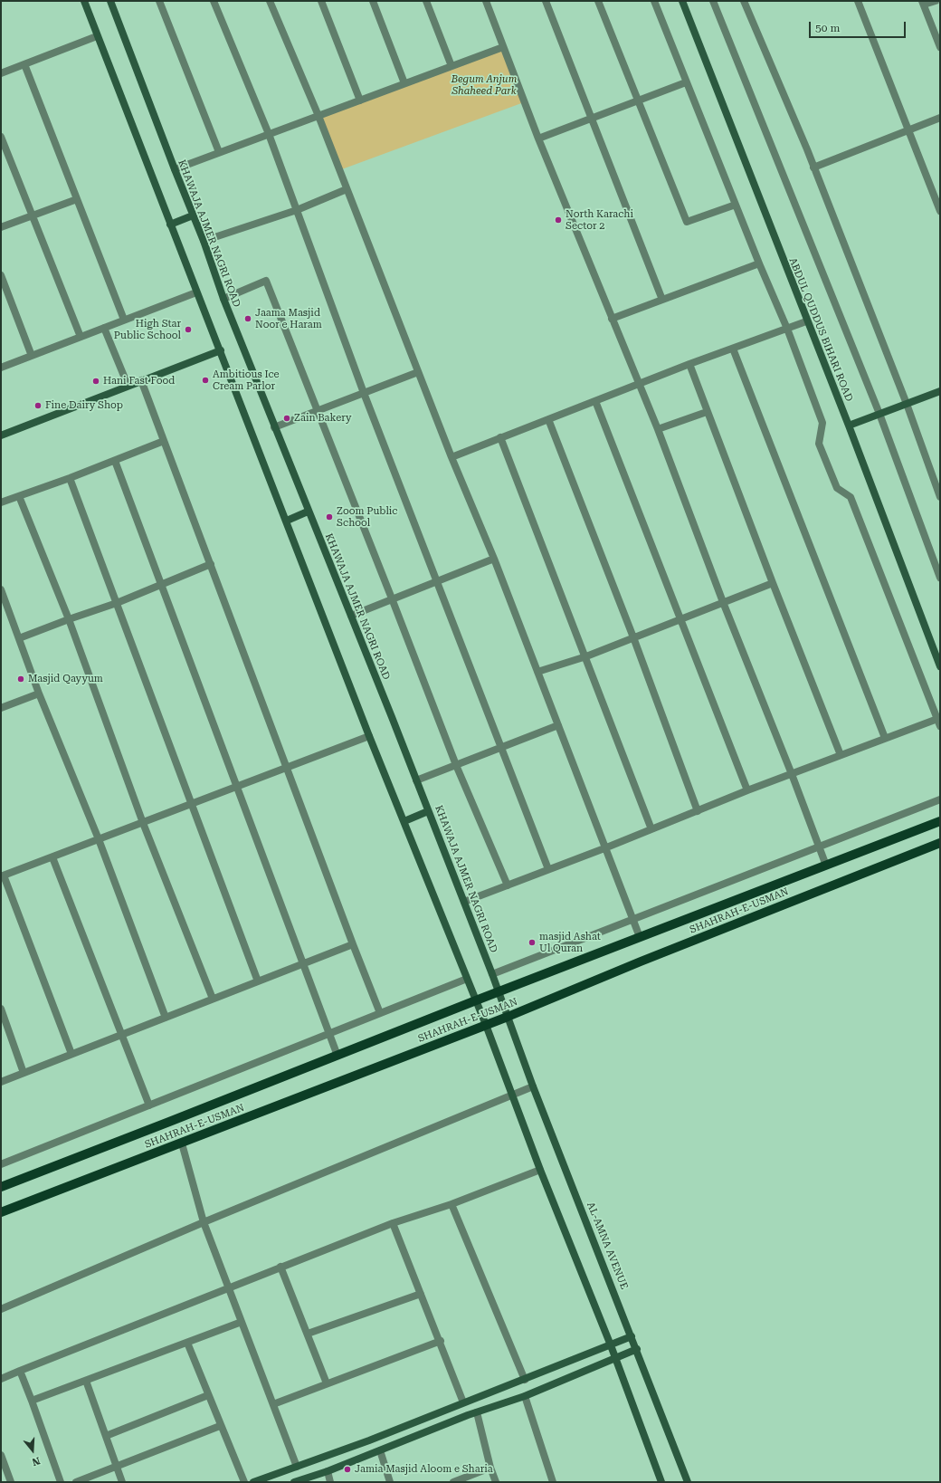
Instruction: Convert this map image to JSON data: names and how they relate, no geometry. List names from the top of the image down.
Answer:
{
  "streets": {
    "main road": [
      "KHAWAJA AJMER NAGRI ROAD",
      "ABDUL QUDDUS BIHARI ROAD",
      "SHAHRAH-E-USMAN",
      "AL-AMNA AVENUE"
    ]
  },
  "crossings": [
    ["KHAWAJA AJMER NAGRI ROAD", "SHAHRAH-E-USMAN"],
    ["KHAWAJA AJMER NAGRI ROAD", "AL-AMNA AVENUE"],
    ["SHAHRAH-E-USMAN", "AL-AMNA AVENUE"]
  ],
  "parks": ["Begum Anjum Shaheed Park"],
  "places": [
    "North Karachi Sector 2",
    "Jaama Masjid Noor e Haram",
    "High Star Public School",
    "Ambitious Ice Cream Parlor",
    "Hani Fast Food",
    "Fine Dairy Shop",
    "Zain Bakery",
    "Zoom Public School",
    "Masjid Qayyum",
    "masjid Ashat Ul Quran",
    "Jamia Masjid Aloom e Sharia"
  ],
  "scale_bar": "50 m",
  "north": "bottom"
}
